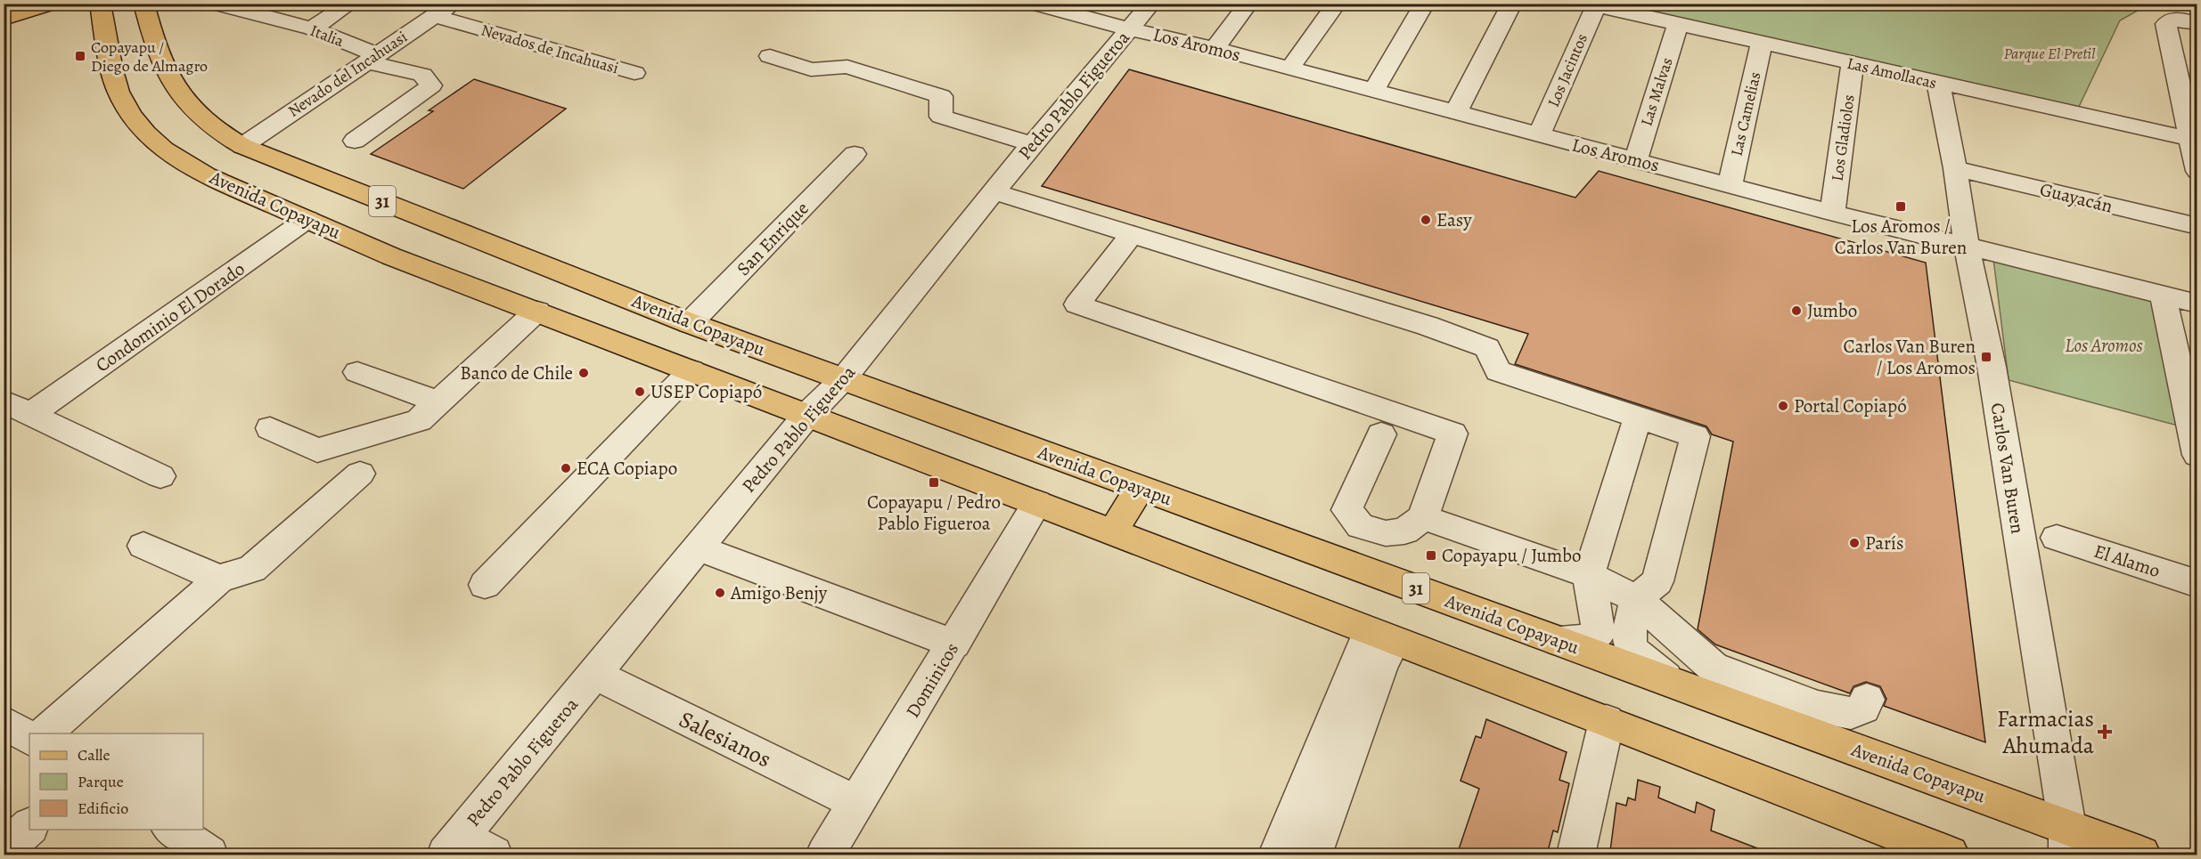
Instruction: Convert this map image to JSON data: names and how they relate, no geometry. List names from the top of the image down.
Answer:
{
  "streets": {
    "main road": ["31", "Avenida Copayapu"],
    "street": [
      "Italia",
      "Los Aromos",
      "Nevados de Incahuasi",
      "Los Jacintos",
      "Las Amollacas",
      "Nevado del Incahuasi",
      "Las Malvas",
      "Pedro Pablo Figueroa",
      "Las Camelias",
      "Los Gladiolos",
      "Guayacán",
      "San Enrique",
      "Condominio El Dorado",
      "Carlos Van Buren",
      "El Alamo",
      "Dominicos",
      "Salesianos"
    ]
  },
  "crossings": [
    ["Italia", "Nevado del Incahuasi"],
    ["Los Aromos", "Los Jacintos"],
    ["Los Aromos", "Las Malvas"],
    ["Los Aromos", "Pedro Pablo Figueroa"],
    ["Los Aromos", "Las Camelias"],
    ["Los Aromos", "Los Gladiolos"],
    ["Los Aromos", "Carlos Van Buren"],
    ["Nevados de Incahuasi", "Nevado del Incahuasi"],
    ["Los Jacintos", "Las Amollacas"],
    ["Las Amollacas", "Las Malvas"],
    ["Las Amollacas", "Las Camelias"],
    ["Las Amollacas", "Los Gladiolos"],
    ["Las Amollacas", "Carlos Van Buren"],
    ["Nevado del Incahuasi", "Avenida Copayapu"],
    ["Pedro Pablo Figueroa", "Avenida Copayapu"],
    ["Pedro Pablo Figueroa", "Salesianos"],
    ["Guayacán", "Carlos Van Buren"],
    ["Avenida Copayapu", "San Enrique"],
    ["Avenida Copayapu", "Condominio El Dorado"],
    ["Avenida Copayapu", "Carlos Van Buren"],
    ["Avenida Copayapu", "Dominicos"],
    ["Dominicos", "Salesianos"]
  ],
  "parks": ["Parque El Pretil", "Los Aromos"],
  "places": {
    "transit": [
      "Copayapu / Diego de Almagro",
      "Los Aromos / Carlos Van Buren",
      "Carlos Van Buren / Los Aromos",
      "Copayapu / Pedro Pablo Figueroa",
      "Copayapu / Jumbo"
    ],
    "other": [
      "Easy",
      "Jumbo",
      "Banco de Chile",
      "USEP Copiapó",
      "Portal Copiapó",
      "ECA Copiapo",
      "París",
      "Amigo Benjy"
    ],
    "health": ["Farmacias Ahumada"]
  },
  "legend": ["Calle", "Parque", "Edificio"]
}
